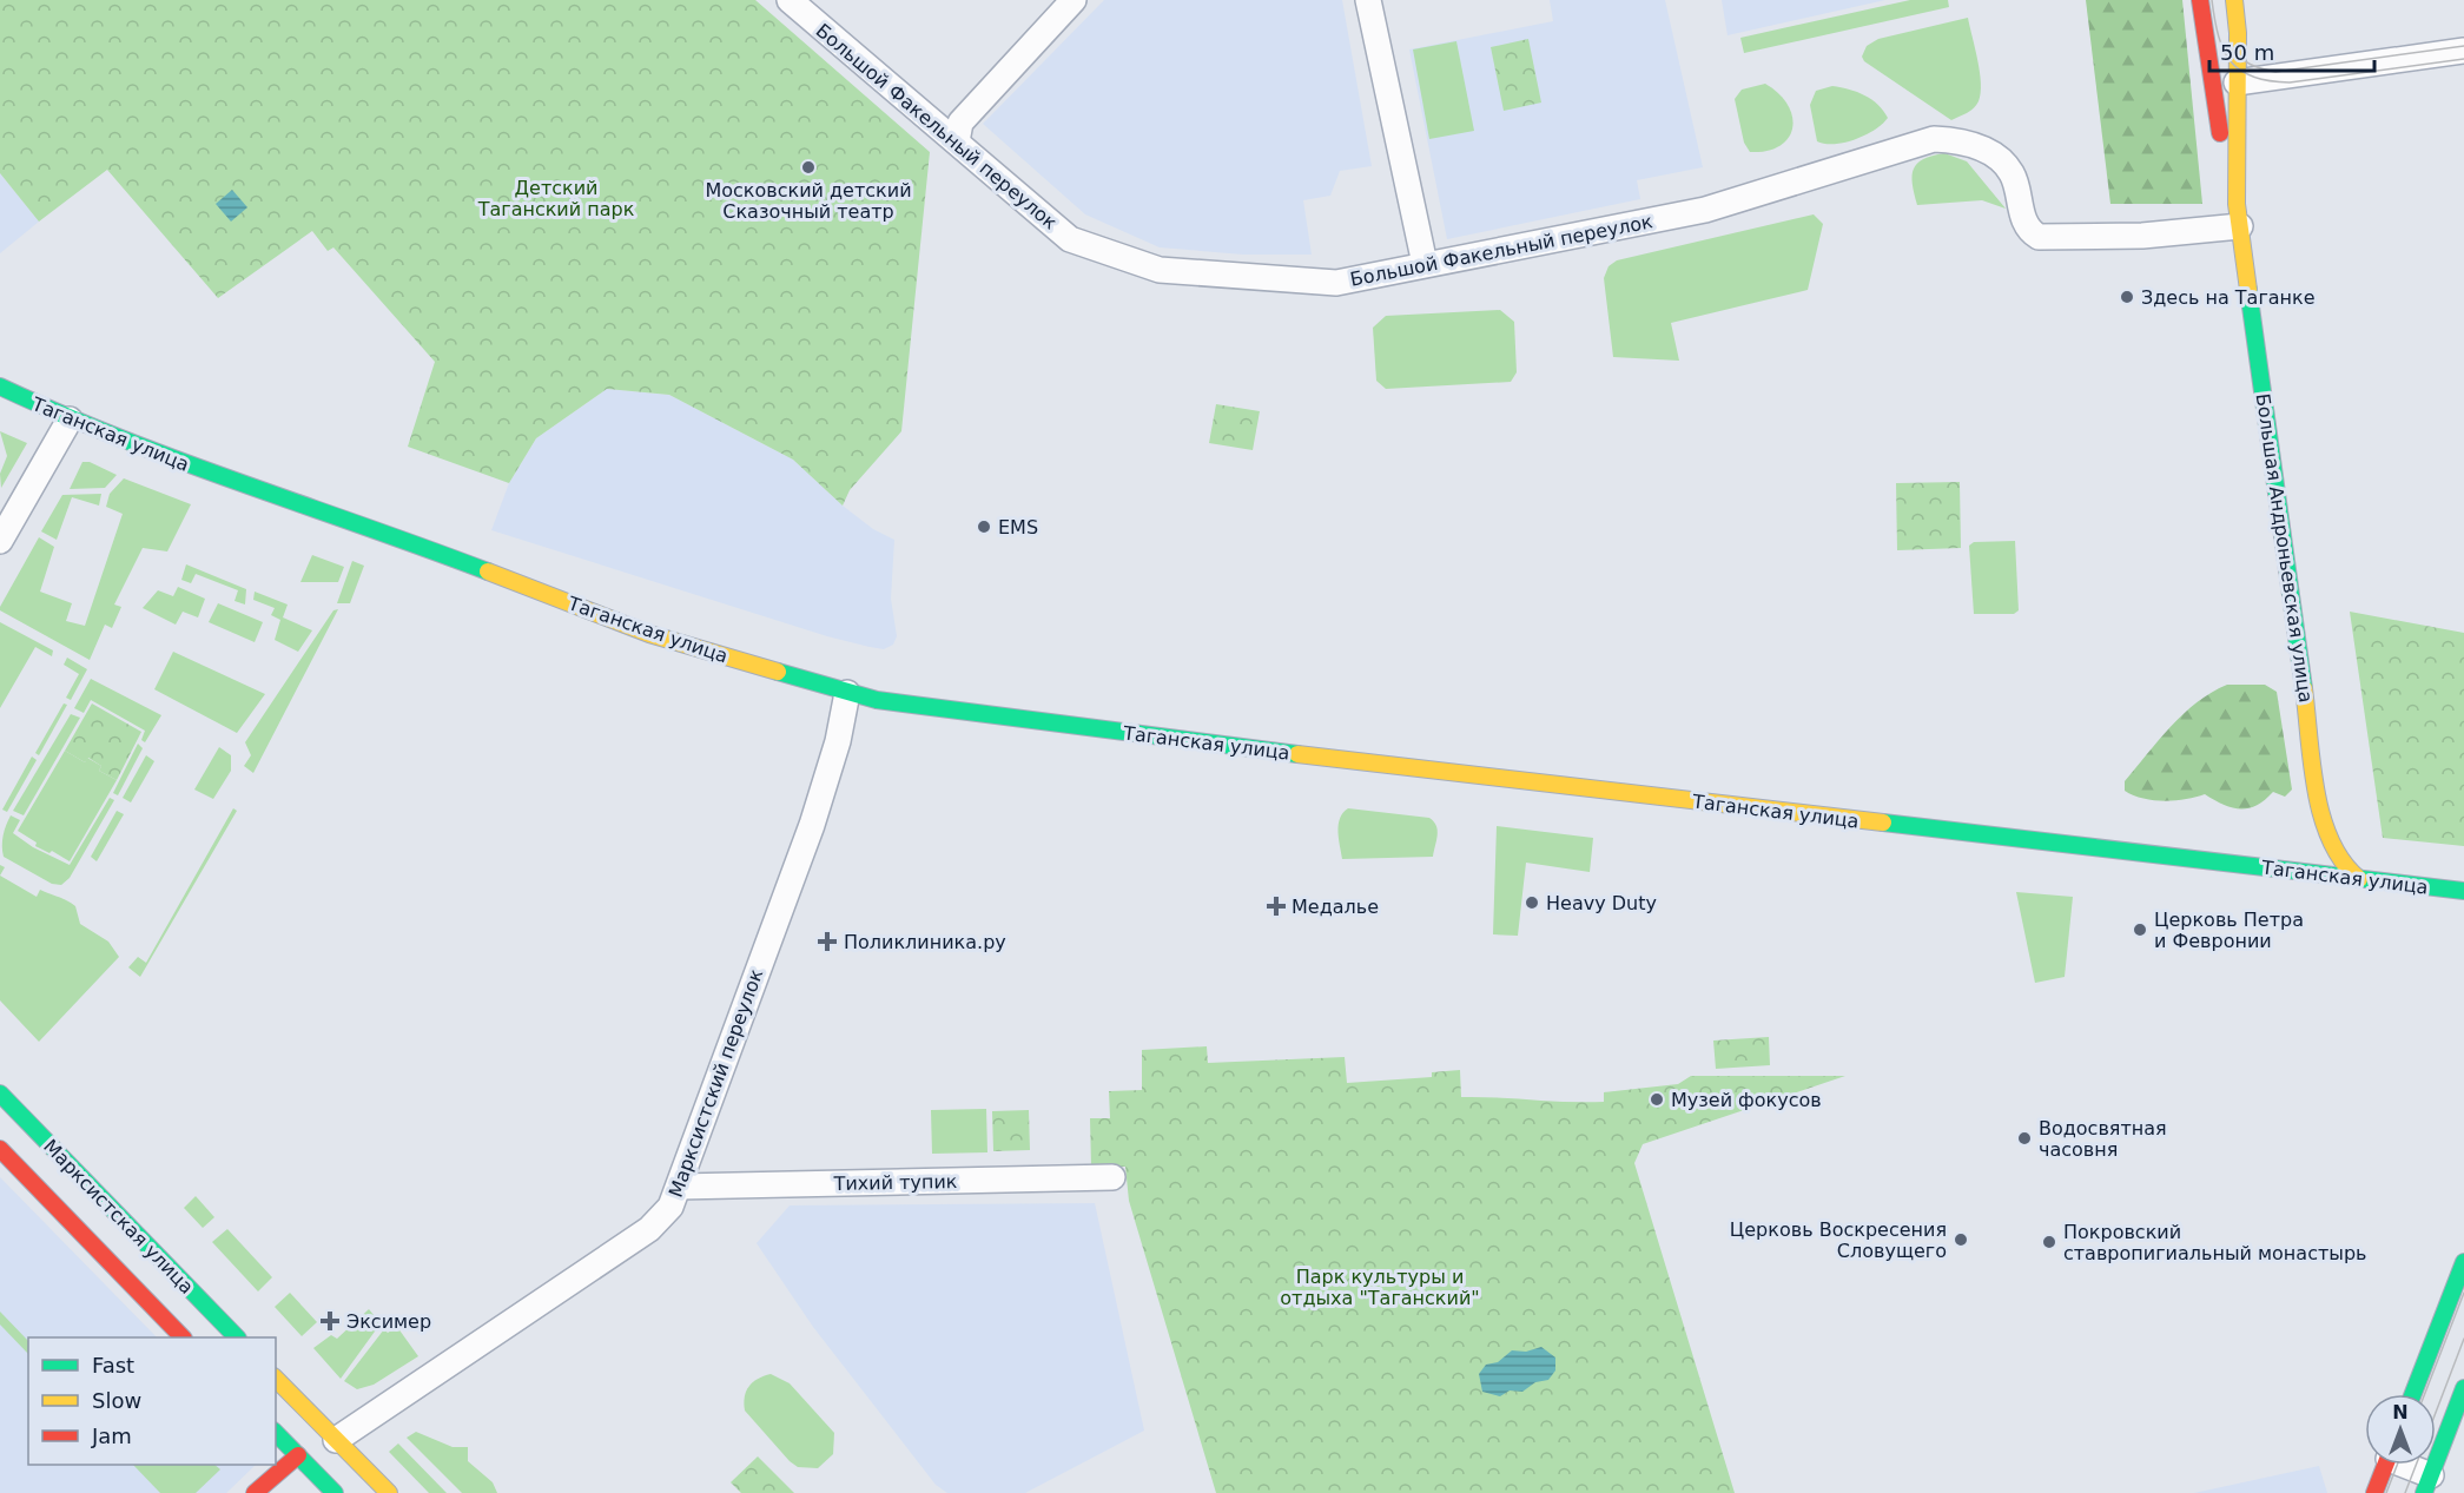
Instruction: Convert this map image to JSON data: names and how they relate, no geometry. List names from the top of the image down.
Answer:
{
  "streets": {
    "main road": ["Таганская улица", "Большая Андроньевская улица", "Марксистская улица"],
    "street": ["Большой Факельный переулок", "Марксистский переулок", "Тихий тупик"]
  },
  "crossings": [
    ["Большой Факельный переулок", "Большая Андроньевская улица"],
    ["Таганская улица", "Большая Андроньевская улица"],
    ["Таганская улица", "Марксистский переулок"],
    ["Марксистский переулок", "Тихий тупик"]
  ],
  "parks": ["Детский Таганский парк", "Парк культуры и отдыха \"Таганский\""],
  "places": {
    "other": [
      "Московский детский Сказочный театр",
      "Здесь на Таганке",
      "EMS",
      "Heavy Duty",
      "Церковь Петра и Февронии",
      "Музей фокусов",
      "Водосвятная часовня",
      "Церковь Воскресения Словущего",
      "Покровский ставропигиальный монастырь"
    ],
    "health": ["Медалье", "Поликлиника.ру", "Эксимер"]
  },
  "legend": ["Fast", "Slow", "Jam"],
  "scale_bar": "50 m",
  "north": "top"
}
